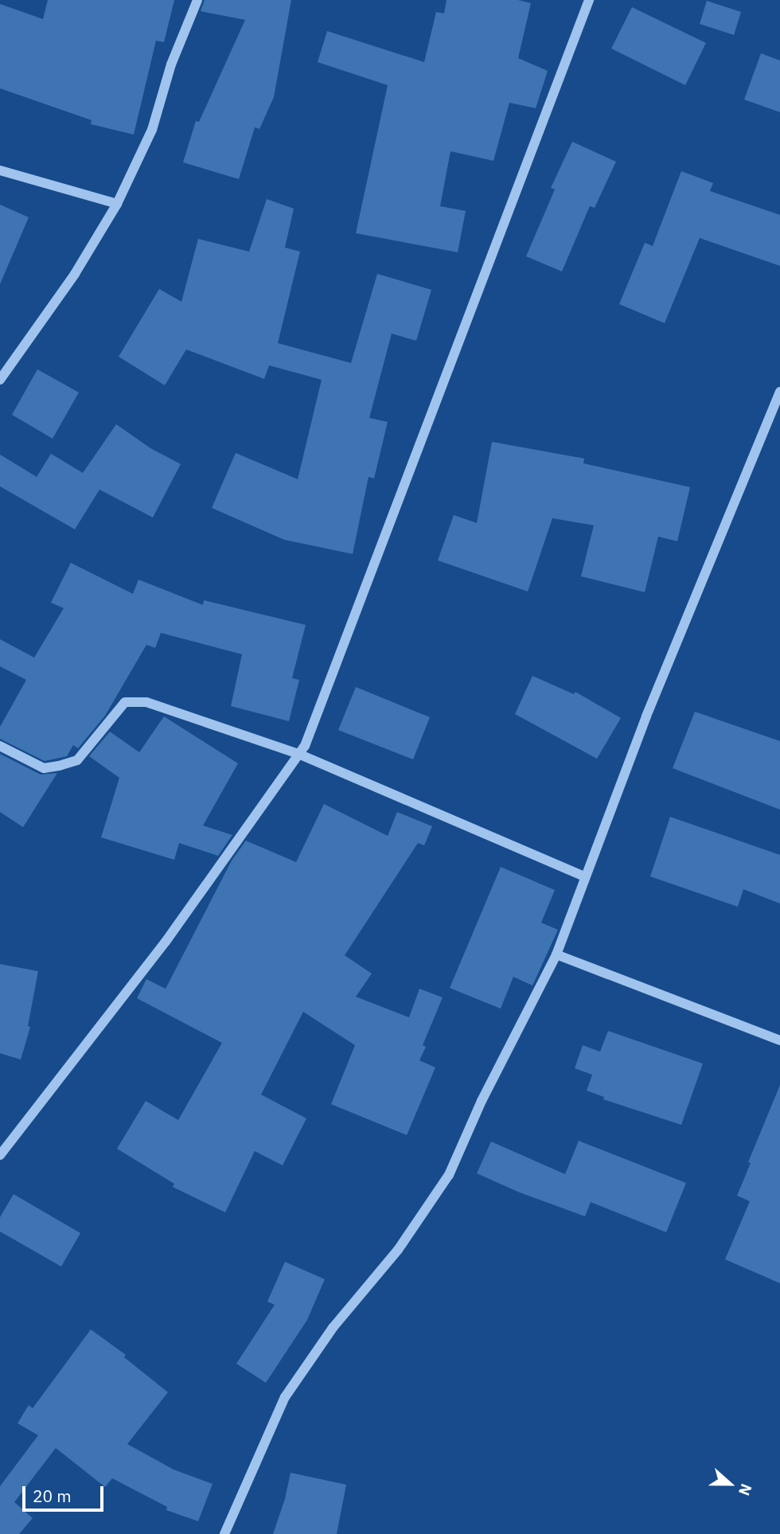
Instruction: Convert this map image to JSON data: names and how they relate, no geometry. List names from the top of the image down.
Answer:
{
  "scale_bar": "20 m",
  "north": "right"
}
